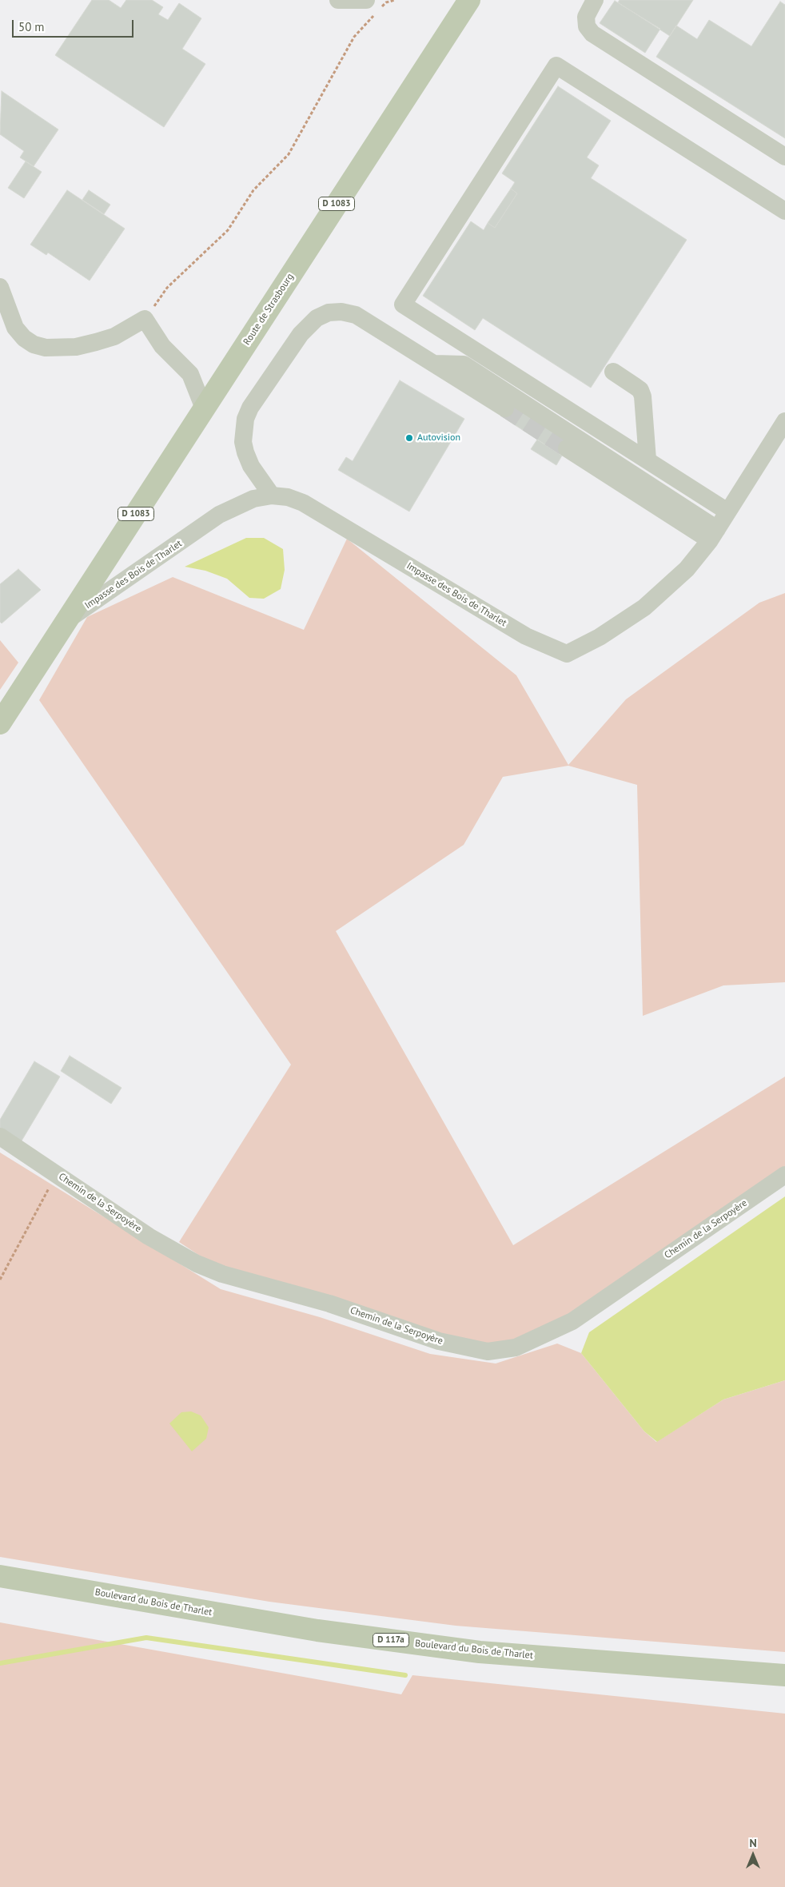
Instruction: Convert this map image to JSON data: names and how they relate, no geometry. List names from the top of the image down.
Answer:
{
  "streets": {
    "main road": [
      "D 1083",
      "Route de Strasbourg",
      "Boulevard du Bois de Tharlet",
      "D 117a"
    ],
    "street": ["Impasse des Bois de Tharlet", "Chemin de la Serpoyère"]
  },
  "crossings": [
    ["D 1083", "Route de Strasbourg"],
    ["D 1083", "Impasse des Bois de Tharlet"],
    ["Route de Strasbourg", "Impasse des Bois de Tharlet"]
  ],
  "places": ["Autovision"],
  "scale_bar": "50 m",
  "north": "top"
}
